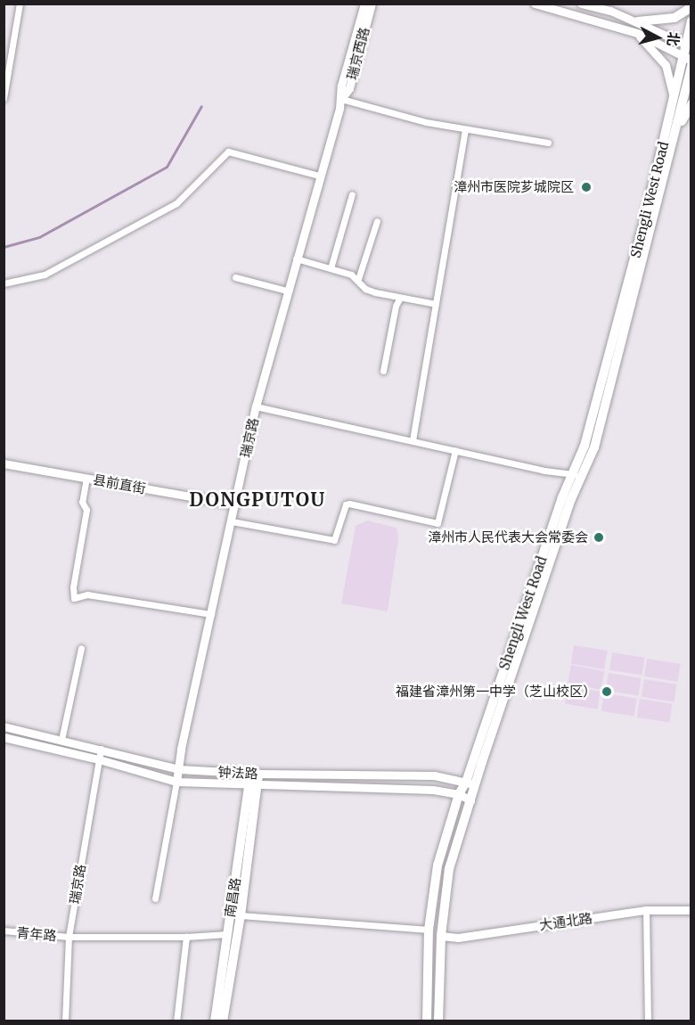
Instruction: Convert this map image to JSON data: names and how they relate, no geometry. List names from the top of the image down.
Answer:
{
  "streets": {
    "main road": ["Shengli West Road", "南昌路"],
    "street": [
      "瑞京西路",
      "瑞京路",
      "县前直街",
      "钟法路",
      "大通北路",
      "青年路"
    ]
  },
  "crossings": [
    ["瑞京西路", "瑞京路"],
    ["Shengli West Road", "钟法路"],
    ["瑞京路", "县前直街"],
    ["瑞京路", "钟法路"],
    ["瑞京路", "青年路"],
    ["钟法路", "南昌路"],
    ["南昌路", "青年路"]
  ],
  "districts": ["DONGPUTOU"],
  "places": ["漳州市医院芗城院区", "漳州市人民代表大会常委会", "福建省漳州第一中学（芝山校区）"],
  "north": "right"
}
